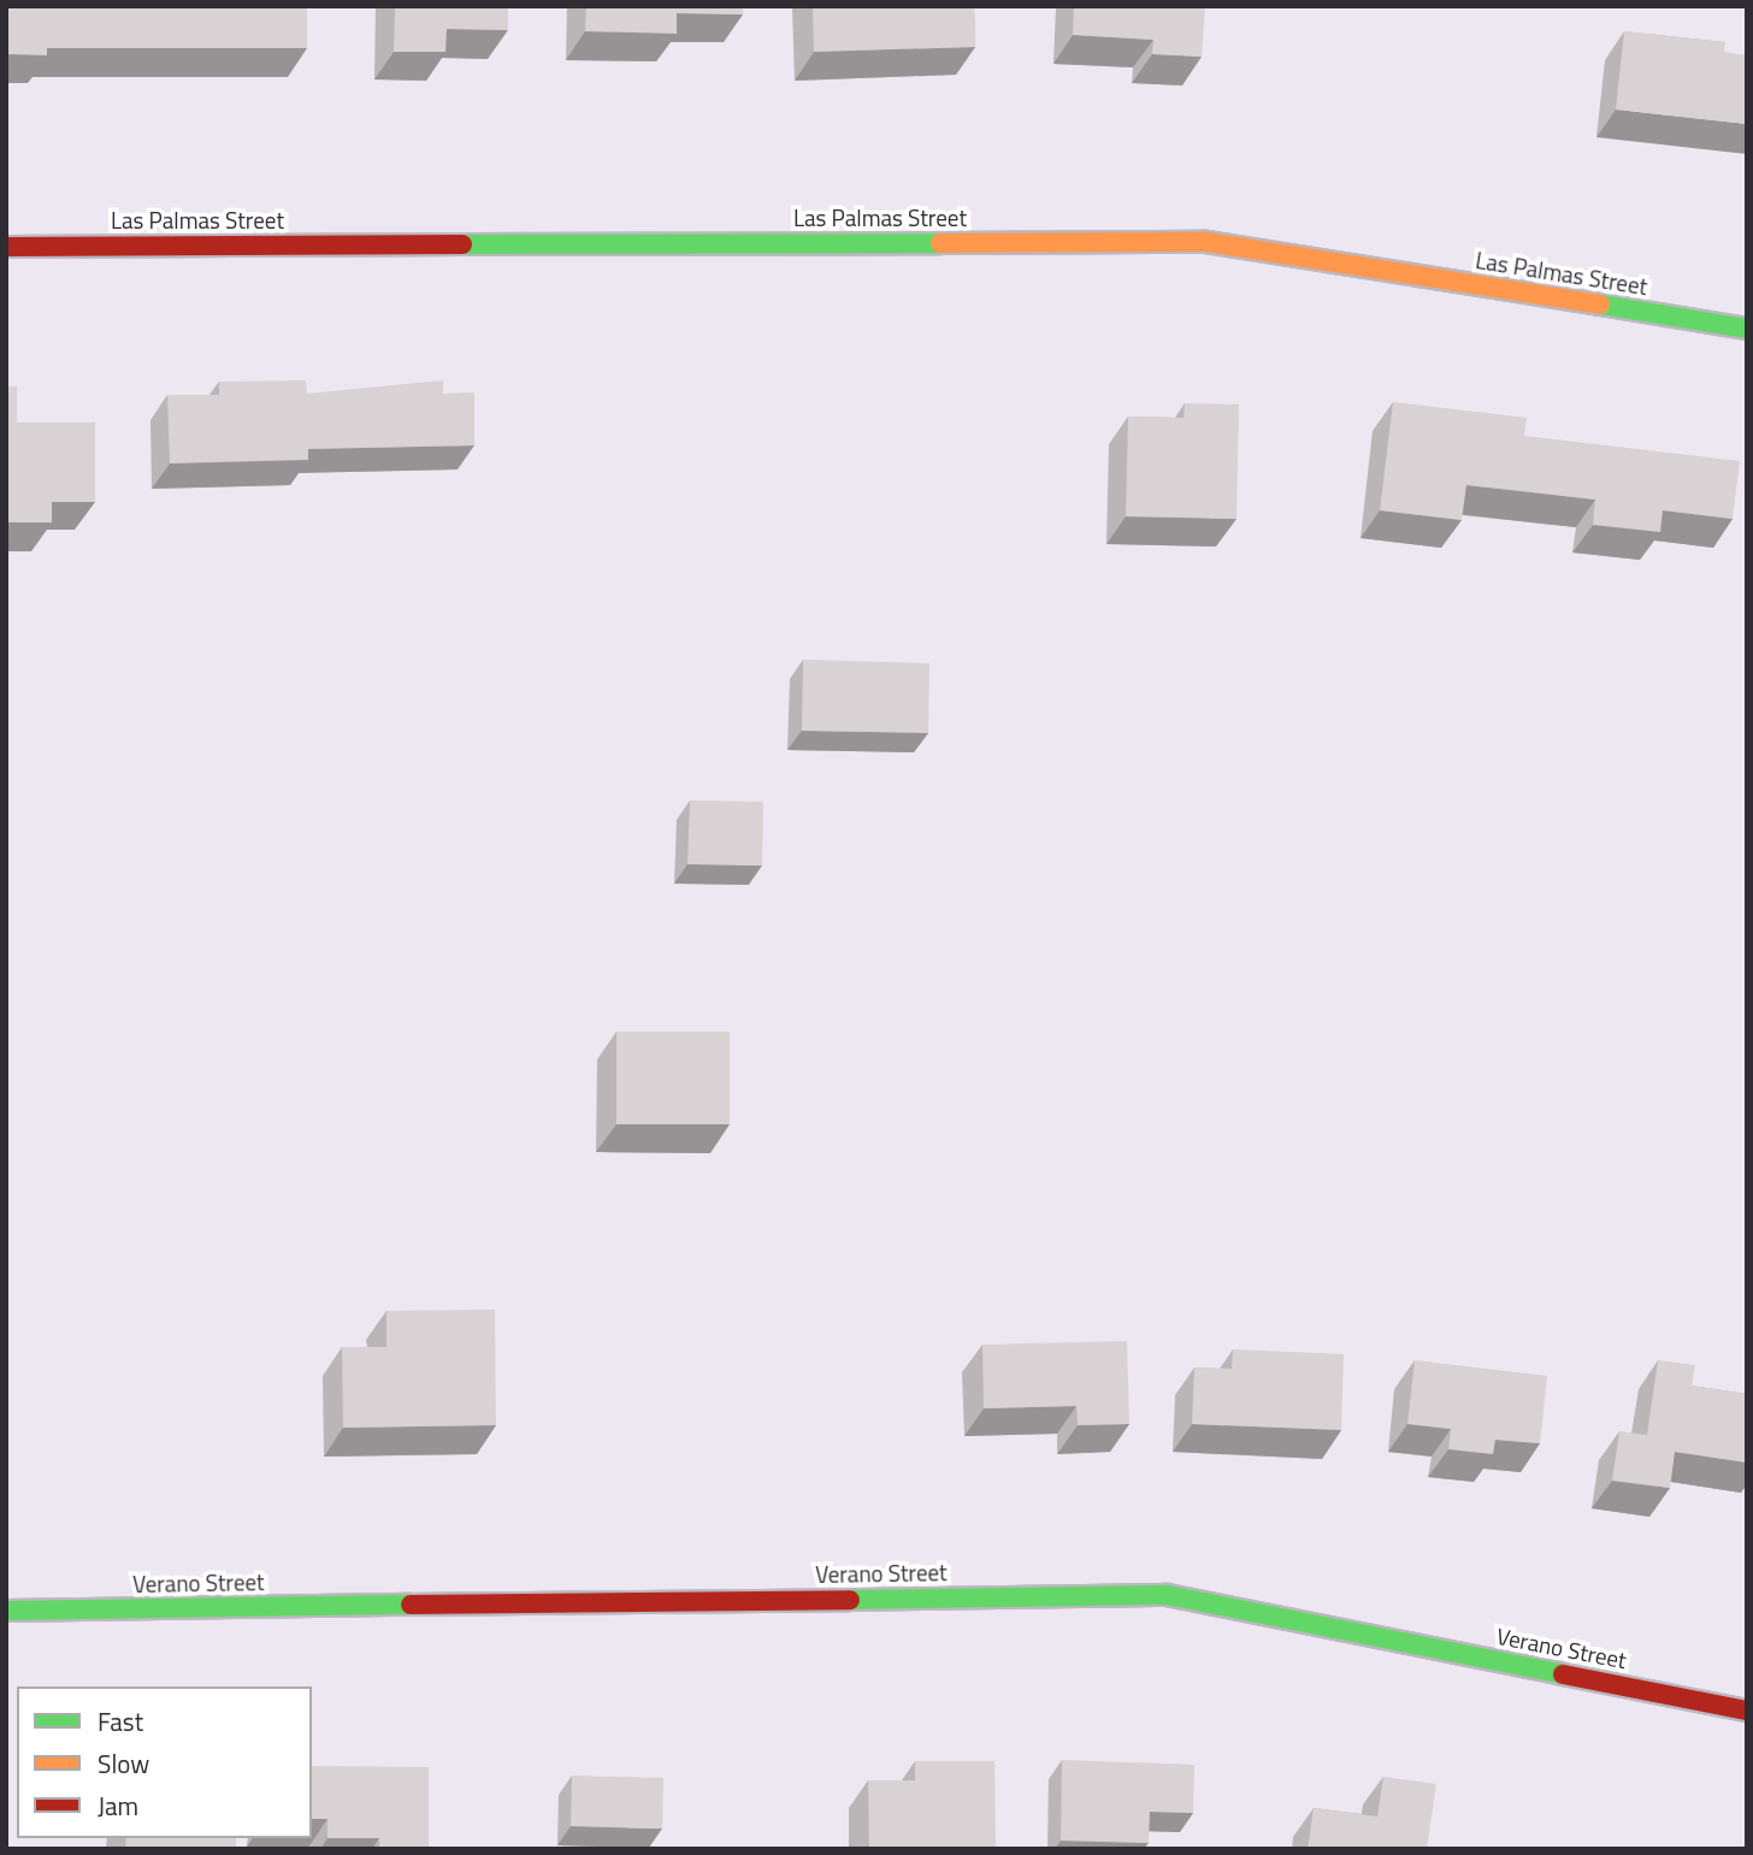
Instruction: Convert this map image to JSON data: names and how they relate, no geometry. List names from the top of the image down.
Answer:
{
  "streets": {
    "street": ["Las Palmas Street", "Verano Street"]
  },
  "legend": ["Fast", "Slow", "Jam"]
}
